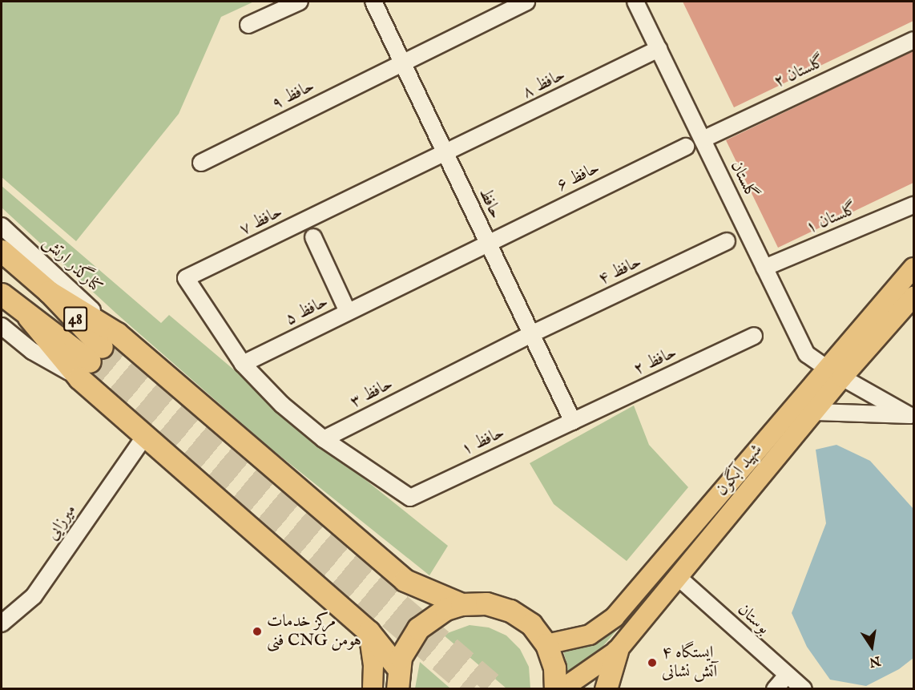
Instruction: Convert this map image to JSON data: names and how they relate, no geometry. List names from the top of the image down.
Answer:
{
  "streets": {
    "highway": ["48"],
    "main road": ["شهید آبگون"],
    "street": [
      "گلستان ۲",
      "حافظ ۸",
      "حافظ ۹",
      "حافظ ۶",
      "گلستان",
      "حافظ",
      "گلستان ۱",
      "حافظ ۷",
      "کنارگذر ارتش",
      "حافظ ۴",
      "حافظ ۵",
      "حافظ ۲",
      "حافظ ۳",
      "حافظ ۱",
      "میرزایی",
      "بوستان"
    ]
  },
  "crossings": [
    ["گلستان ۲", "گلستان"],
    ["حافظ ۸", "گلستان"],
    ["حافظ ۸", "حافظ"],
    ["حافظ ۸", "حافظ ۷"],
    ["حافظ ۹", "حافظ"],
    ["حافظ ۶", "حافظ"],
    ["حافظ ۶", "حافظ ۵"],
    ["گلستان", "گلستان ۱"],
    ["گلستان", "شهید آبگون"],
    ["حافظ", "حافظ ۷"],
    ["حافظ", "حافظ ۴"],
    ["حافظ", "حافظ ۵"],
    ["حافظ", "حافظ ۲"],
    ["حافظ", "حافظ ۳"],
    ["حافظ", "حافظ ۱"],
    ["حافظ ۷", "حافظ ۵"],
    ["کنارگذر ارتش", "48"],
    ["حافظ ۴", "حافظ ۳"],
    ["حافظ ۲", "حافظ ۱"],
    ["حافظ ۳", "حافظ ۱"],
    ["شهید آبگون", "بوستان"]
  ],
  "places": ["مرکز خدمات فنی CNG هومن", "ایستگاه ۴ آتش نشانی"],
  "north": "bottom"
}
